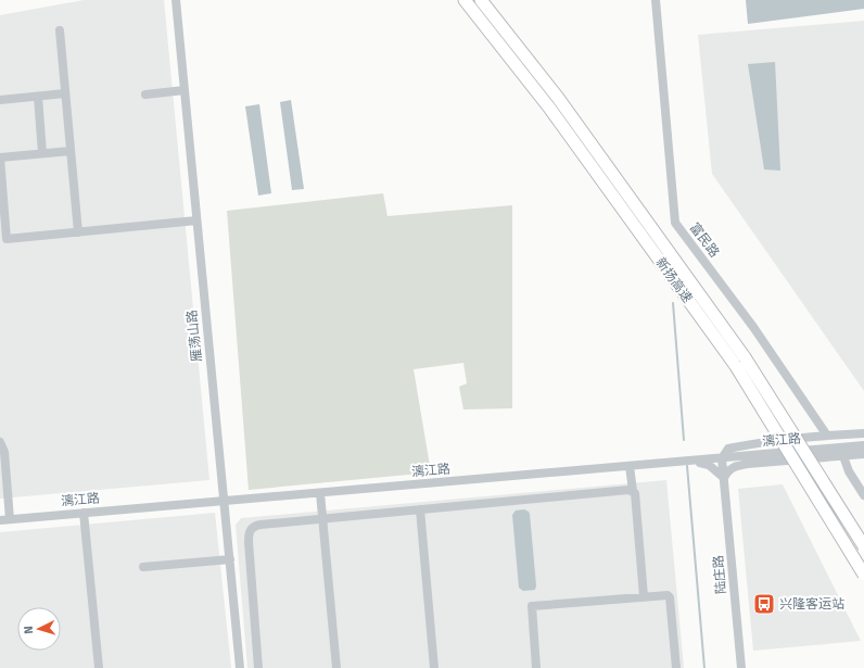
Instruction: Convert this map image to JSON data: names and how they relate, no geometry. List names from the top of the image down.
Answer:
{
  "streets": {
    "highway": ["新扬高速"],
    "street": [
      "富民路",
      "雁荡山路",
      "漓江路",
      "陆庄路"
    ]
  },
  "crossings": [
    ["雁荡山路", "漓江路"],
    ["漓江路", "陆庄路"]
  ],
  "places": {
    "bus stop": ["兴隆客运站"]
  },
  "north": "left"
}
